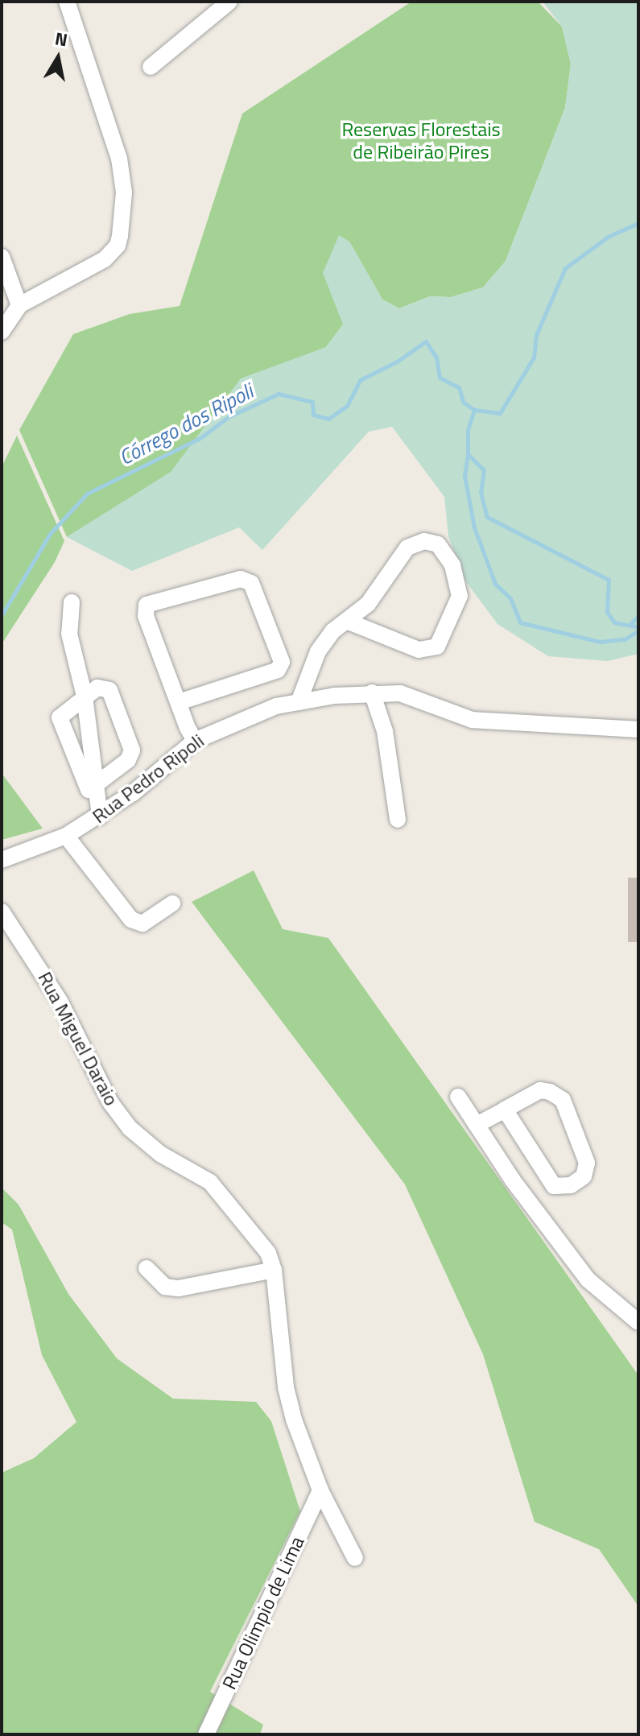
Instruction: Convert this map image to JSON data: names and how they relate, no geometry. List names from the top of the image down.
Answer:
{
  "streets": {
    "street": ["Rua Pedro Ripoli", "Rua Miguel Daraio", "Rua Olimpio de Lima"]
  },
  "crossings": [
    ["Rua Miguel Daraio", "Rua Olimpio de Lima"]
  ],
  "water": ["Córrego dos Ripoli"],
  "parks": ["Reservas Florestais de Ribeirão Pires"],
  "north": "top"
}
